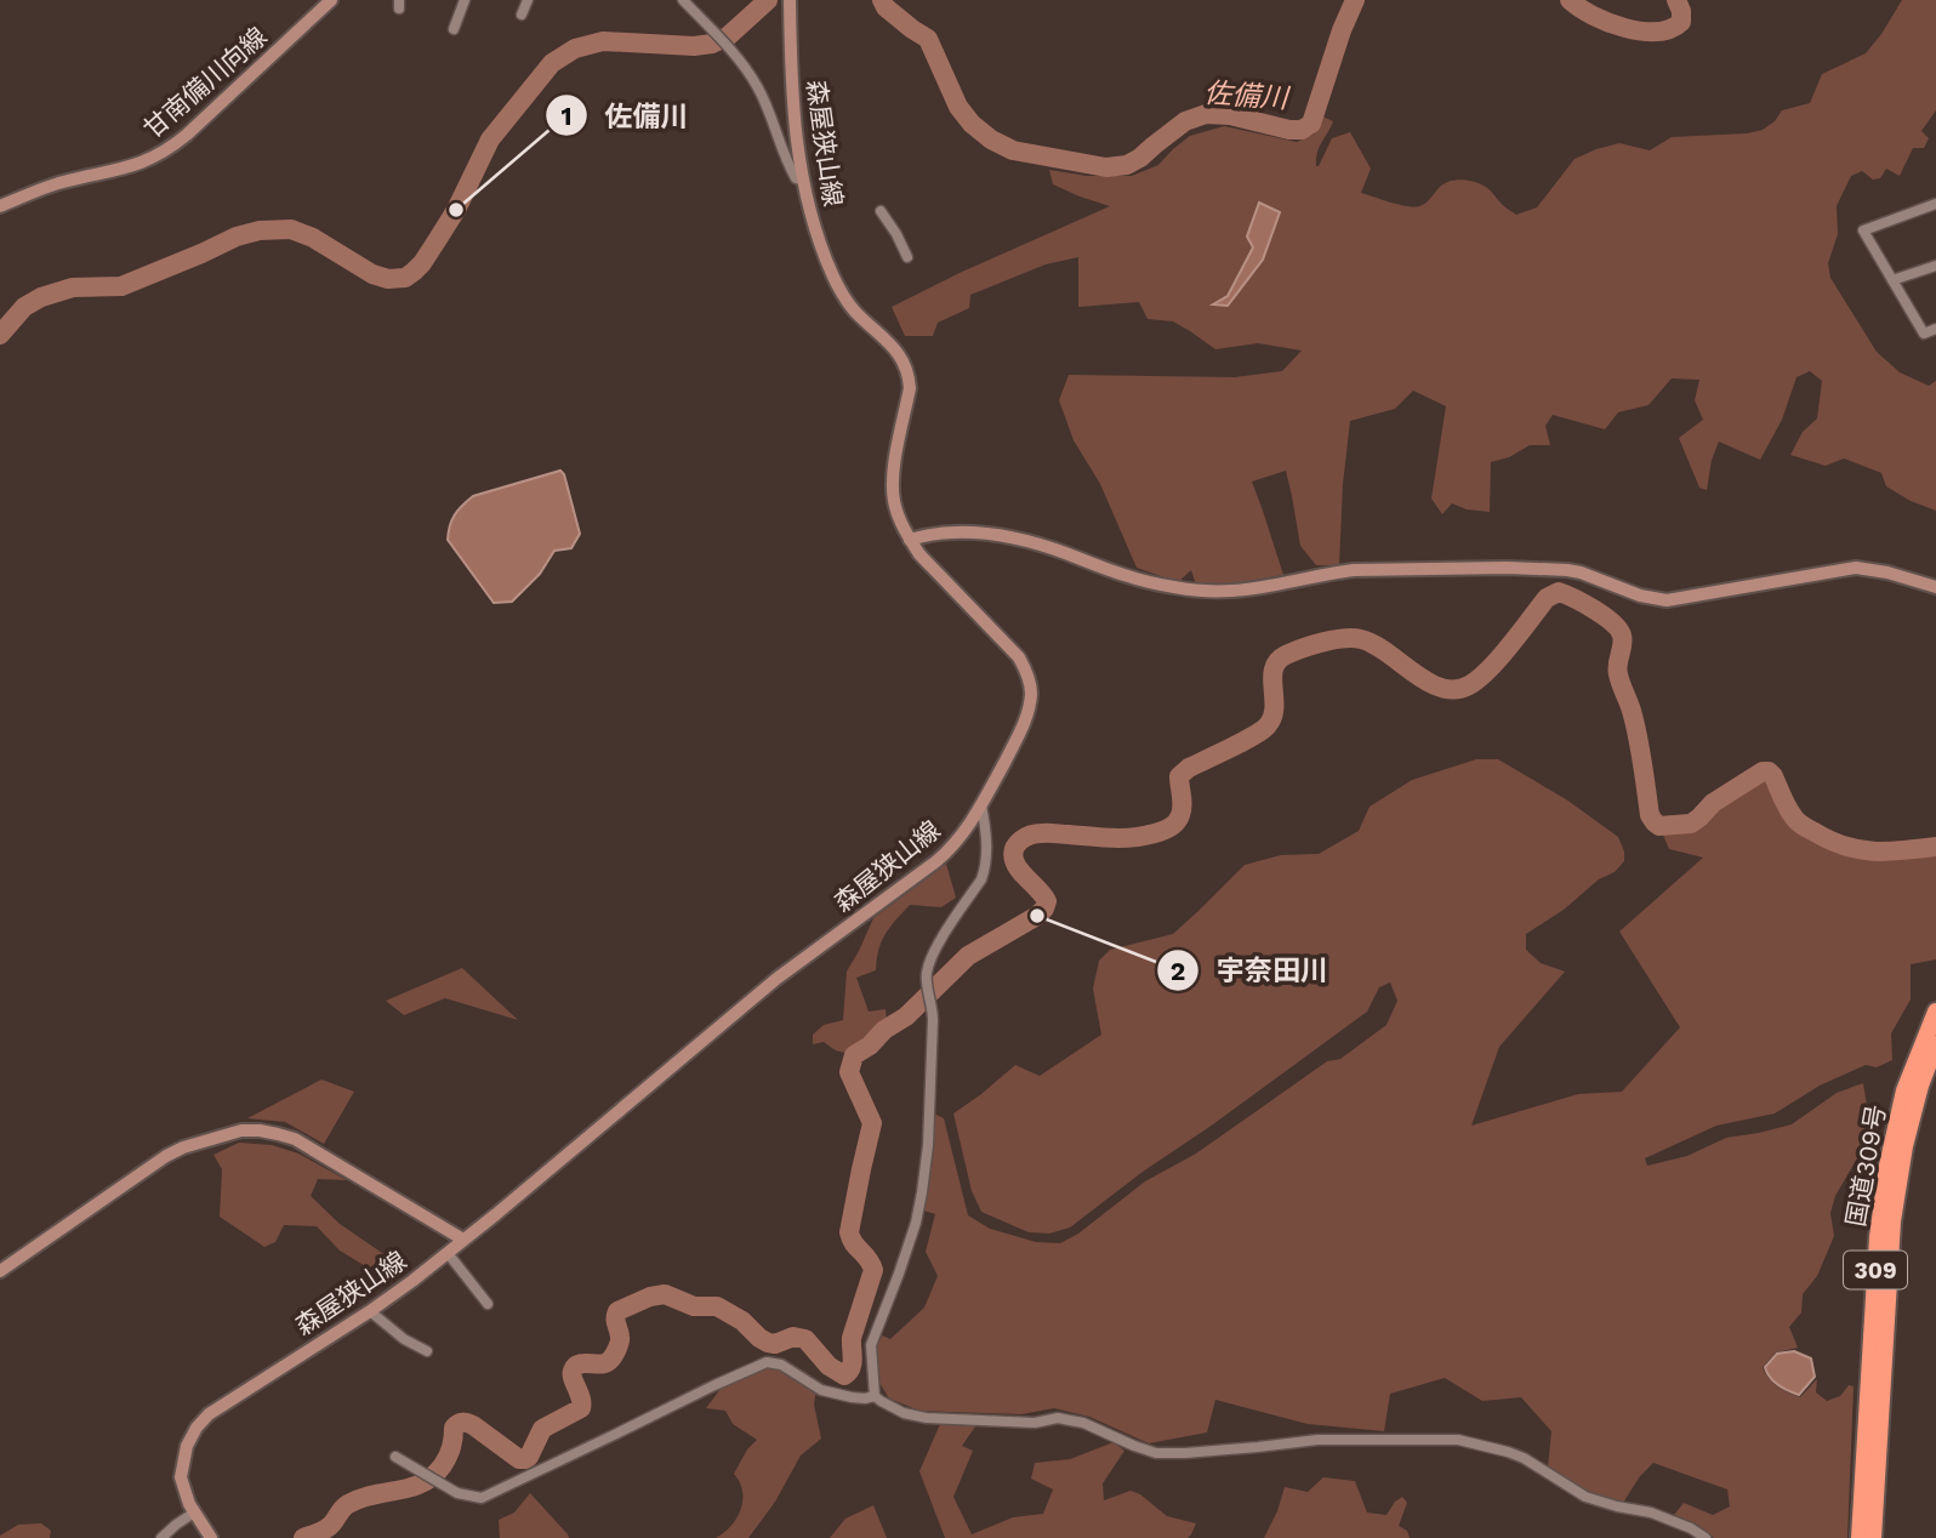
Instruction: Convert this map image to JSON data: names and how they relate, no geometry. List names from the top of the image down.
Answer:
{
  "streets": {
    "highway": ["国道309号", "309"],
    "main road": ["甘南備川向線", "森屋狭山線"]
  },
  "water": ["佐備川"],
  "places": ["佐備川", "宇奈田川"]
}
